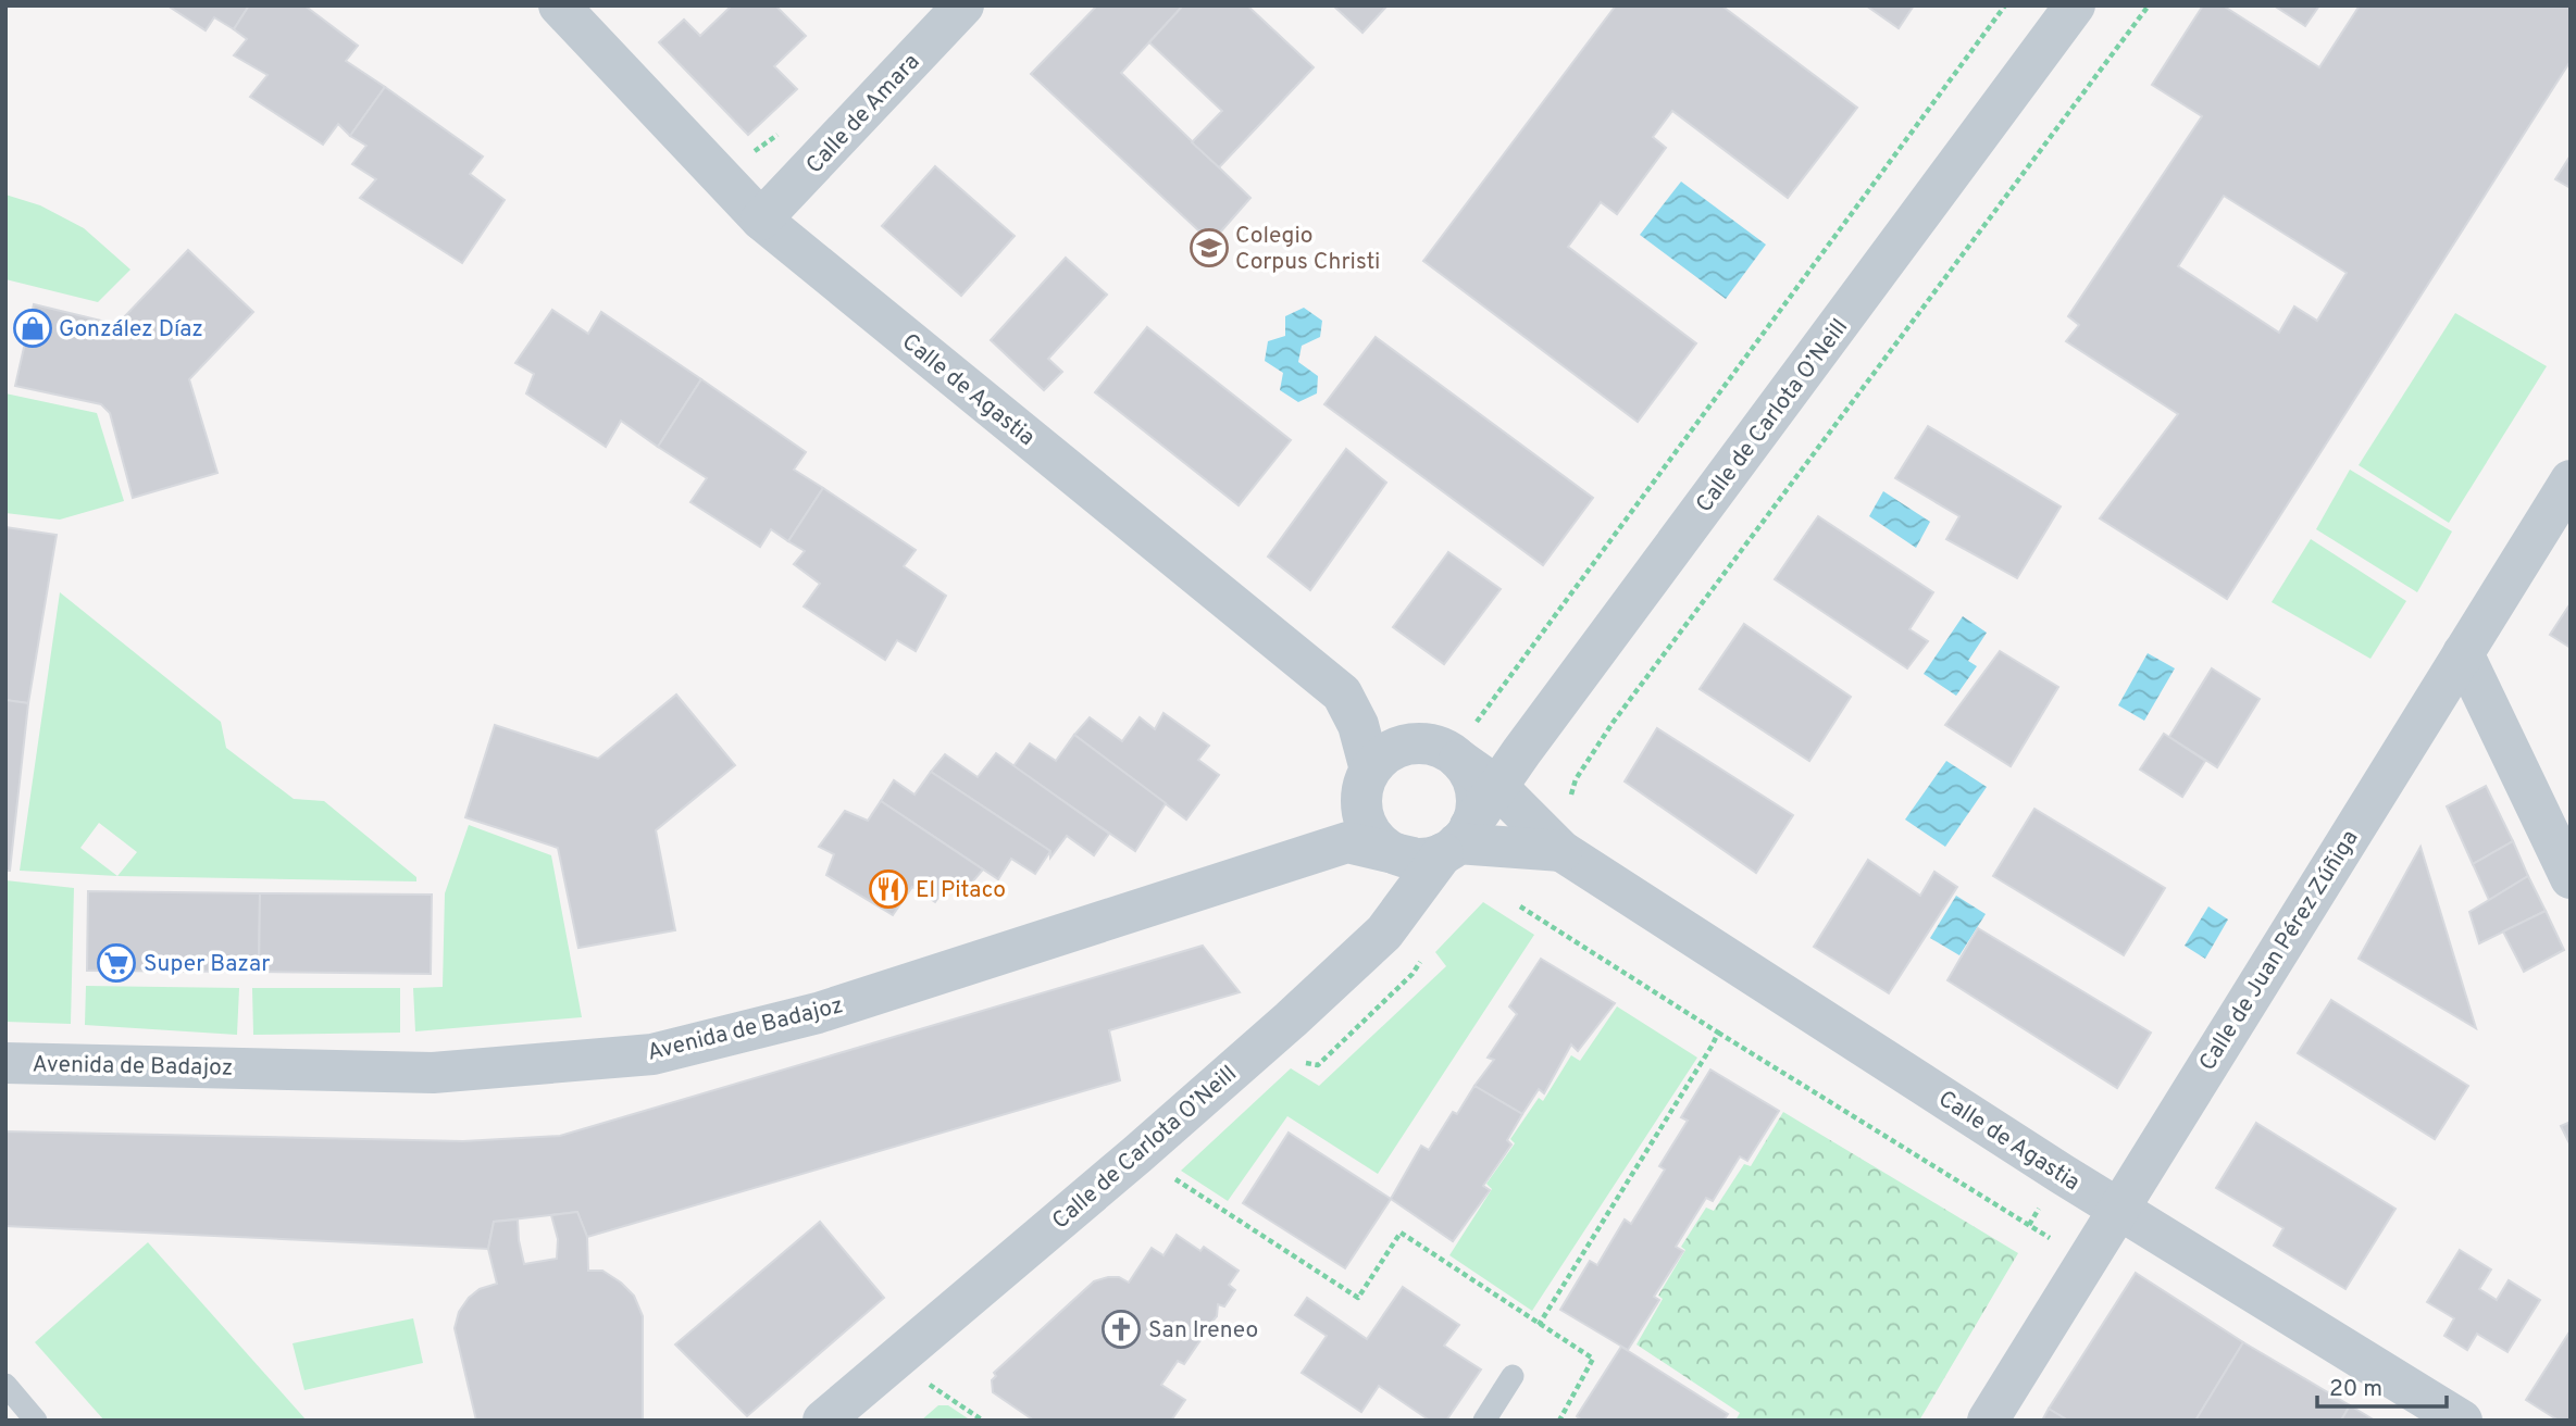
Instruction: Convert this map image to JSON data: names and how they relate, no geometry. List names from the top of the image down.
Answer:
{
  "streets": {
    "street": [
      "Calle de Amara",
      "Calle de Agastia",
      "Calle de Carlota O’Neill",
      "Calle de Juan Pérez Zúñiga",
      "Avenida de Badajoz"
    ]
  },
  "crossings": [
    ["Calle de Amara", "Calle de Agastia"],
    ["Calle de Agastia", "Calle de Carlota O’Neill"],
    ["Calle de Agastia", "Calle de Juan Pérez Zúñiga"],
    ["Calle de Agastia", "Avenida de Badajoz"],
    ["Calle de Carlota O’Neill", "Avenida de Badajoz"]
  ],
  "places": {
    "school or university": ["Colegio Corpus Christi"],
    "shop": ["González Díaz"],
    "restaurant": ["El Pitaco"],
    "supermarket": ["Super Bazar"],
    "church": ["San Ireneo"]
  },
  "scale_bar": "20 m"
}
